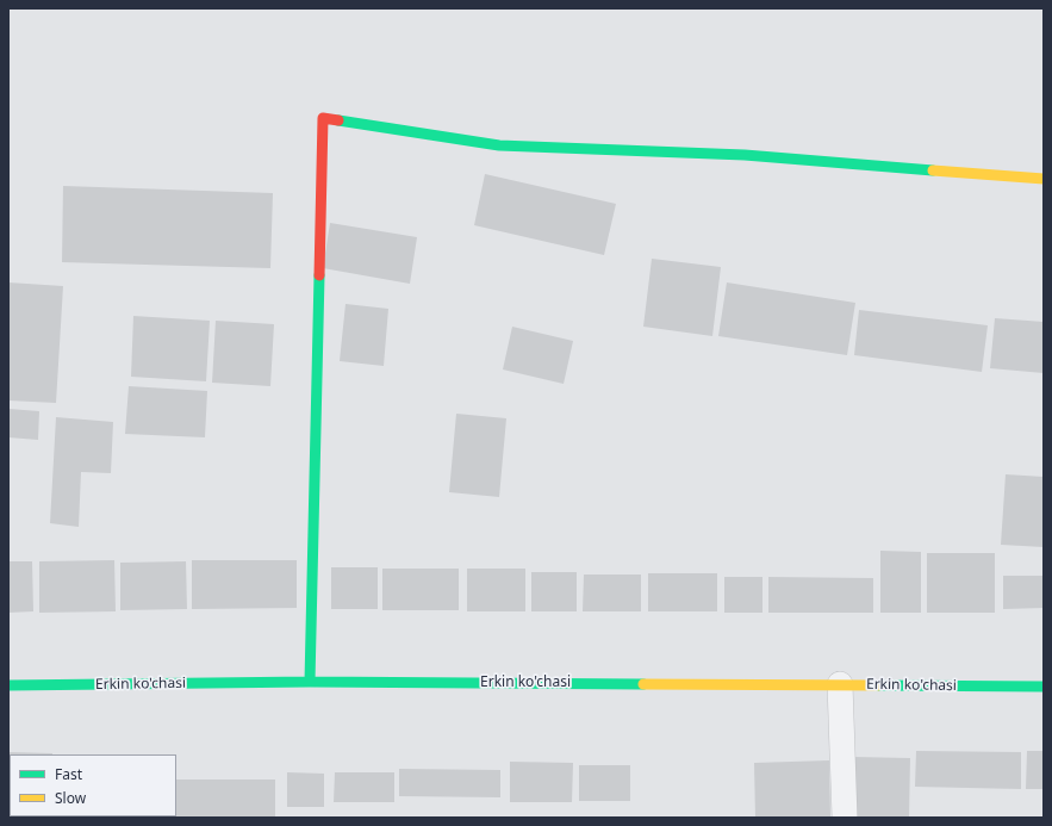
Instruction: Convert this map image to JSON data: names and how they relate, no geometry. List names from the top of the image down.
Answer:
{
  "streets": {
    "street": ["Erkin ko'chasi"]
  },
  "legend": ["Fast", "Slow"]
}
